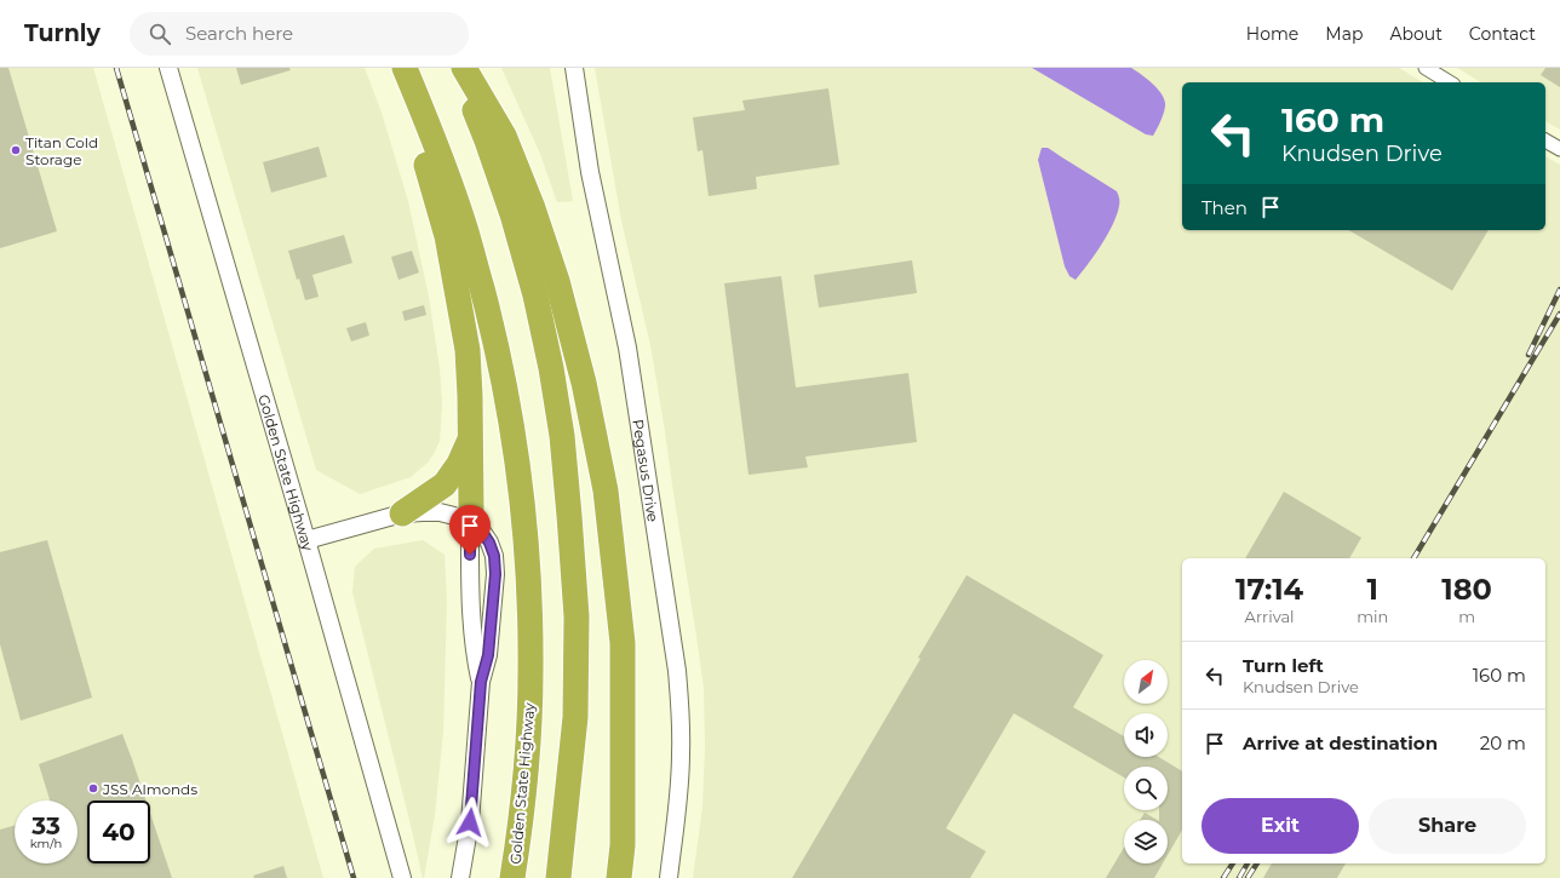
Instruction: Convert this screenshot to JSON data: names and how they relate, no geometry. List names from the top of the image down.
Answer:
{
  "streets": {
    "highway": ["Golden State Highway"],
    "street": ["Pegasus Drive"]
  },
  "places": ["Titan Cold Storage", "JSS Almonds"],
  "north": "top right",
  "page": {
    "header": "Turnly",
    "search": "Search here",
    "nav": [
      "Home",
      "Map",
      "About",
      "Contact"
    ],
    "turn": ["160 m", "Knudsen Drive"],
    "then": "Then",
    "eta": [
      "17:14",
      "Arrival",
      "1",
      "min",
      "180",
      "m"
    ],
    "list": [
      {
        "name": "Turn left",
        "note": "Knudsen Drive",
        "value": "160 m"
      },
      {
        "name": "Arrive at destination",
        "value": "20 m"
      }
    ],
    "buttons": ["Exit", "Share"],
    "speed": "33 km/h",
    "limit": "40"
  }
}
